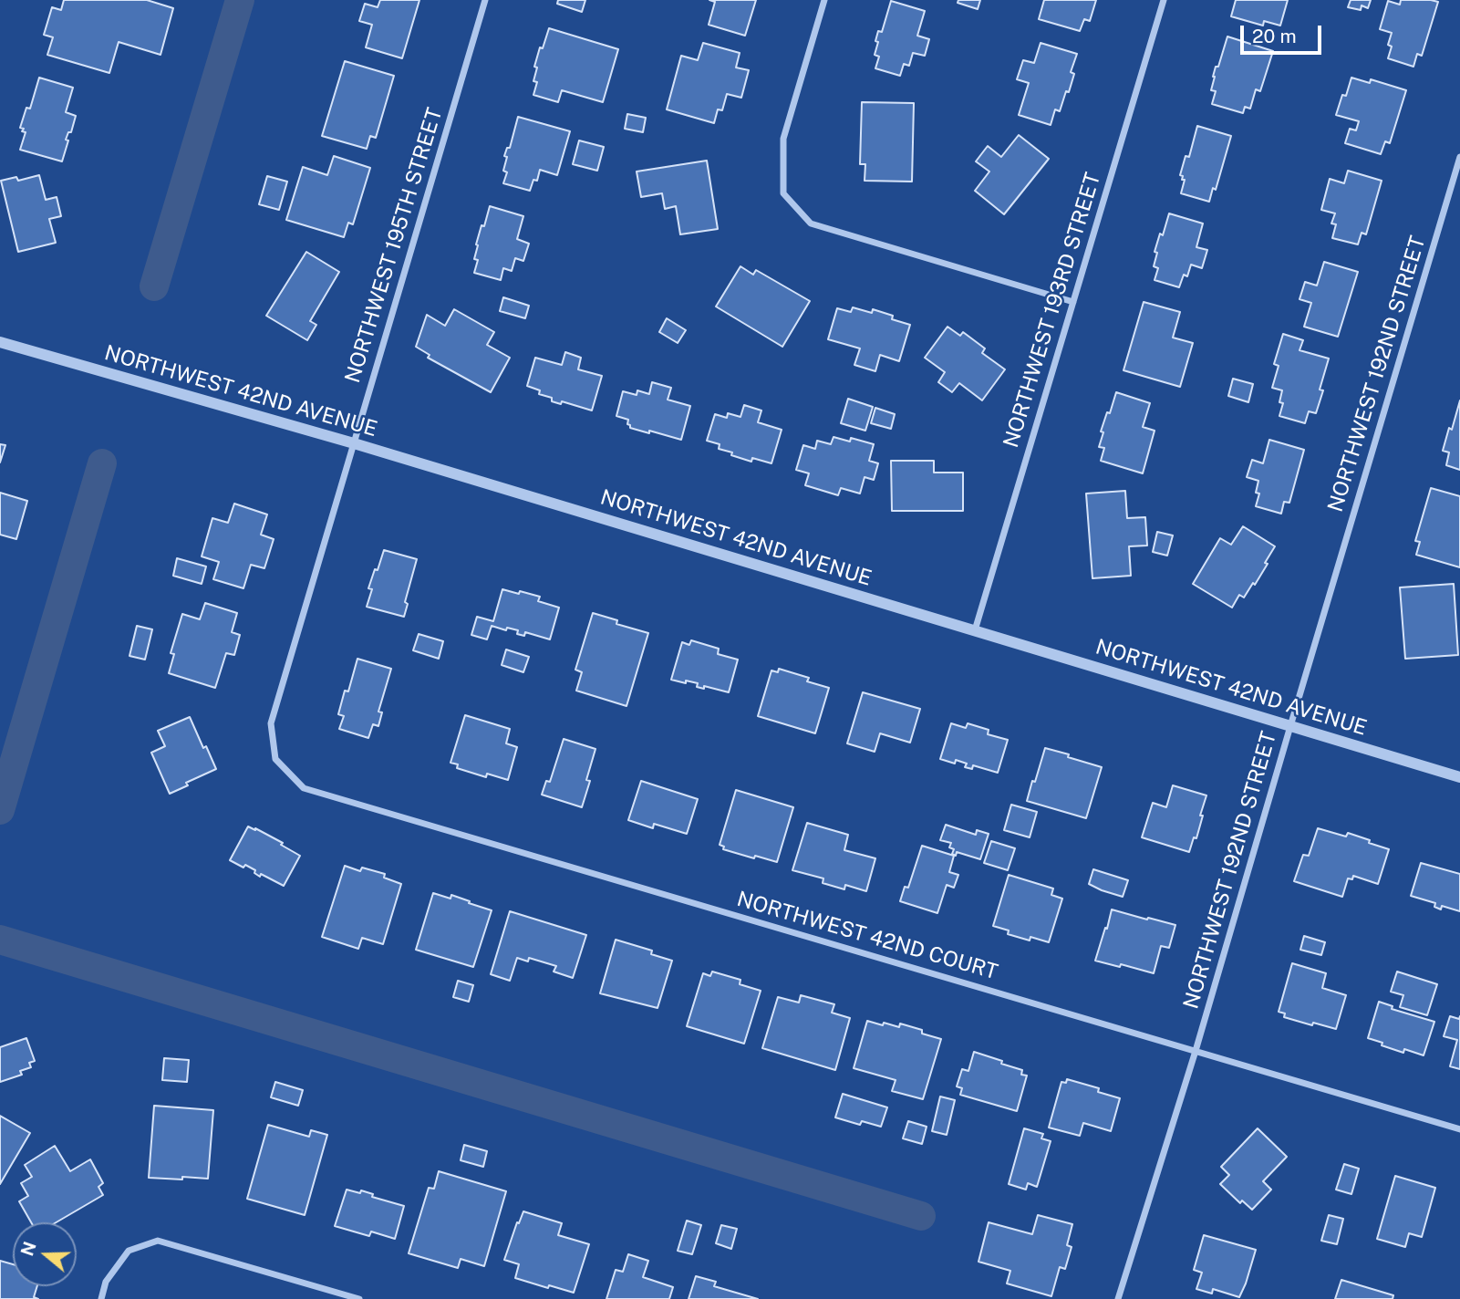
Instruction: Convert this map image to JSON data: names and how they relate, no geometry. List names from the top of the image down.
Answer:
{
  "streets": {
    "street": [
      "NORTHWEST 195TH STREET",
      "NORTHWEST 193RD STREET",
      "NORTHWEST 192ND STREET",
      "NORTHWEST 42ND AVENUE",
      "NORTHWEST 42ND COURT"
    ]
  },
  "crossings": [
    ["NORTHWEST 195TH STREET", "NORTHWEST 42ND AVENUE"],
    ["NORTHWEST 195TH STREET", "NORTHWEST 42ND COURT"],
    ["NORTHWEST 193RD STREET", "NORTHWEST 42ND AVENUE"],
    ["NORTHWEST 192ND STREET", "NORTHWEST 42ND AVENUE"],
    ["NORTHWEST 192ND STREET", "NORTHWEST 42ND COURT"]
  ],
  "scale_bar": "20 m",
  "north": "left"
}
